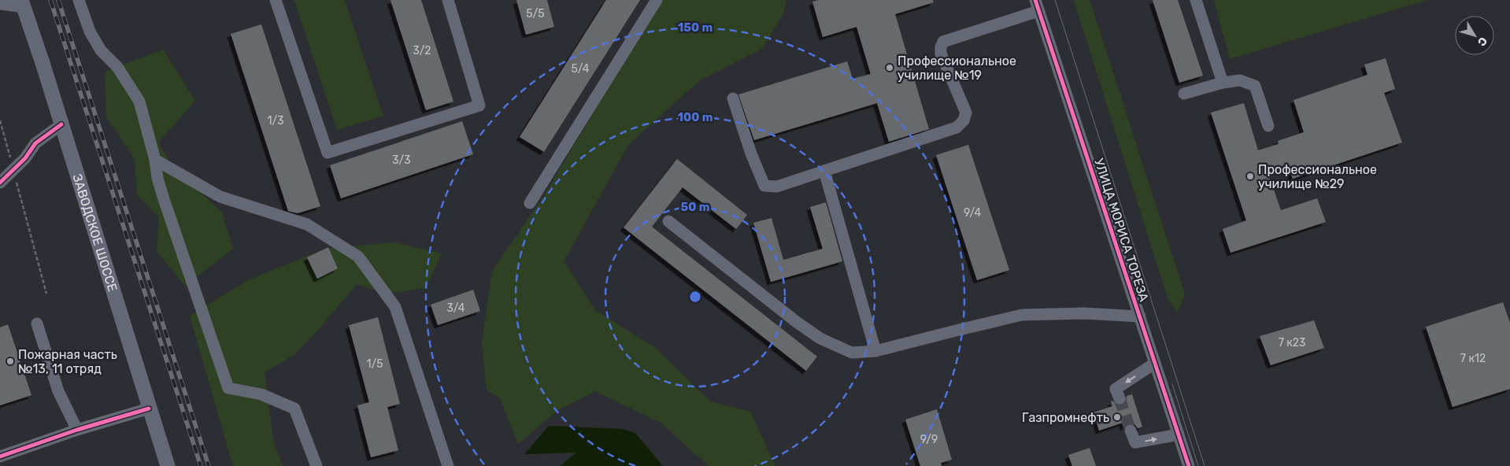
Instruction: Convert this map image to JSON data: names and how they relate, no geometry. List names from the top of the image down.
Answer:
{
  "streets": {
    "main road": ["ЗАВОДСКОЕ ШОССЕ"],
    "street": ["УЛИЦА МОРИСА ТОРЕЗА"]
  },
  "places": [
    "Профессиональное училище №19",
    "Профессиональное училище №29",
    "Пожарная часть №13, 11 отряд",
    "Газпромнефть"
  ],
  "house_numbers": [
    "5/5",
    "3/2",
    "5/4",
    "1/3",
    "3/3",
    "9/4",
    "3/4",
    "7 к23",
    "7 к12",
    "1/5",
    "9/9"
  ],
  "north": "bottom right",
  "rings": ["150 m", "100 m", "50 m"]
}
